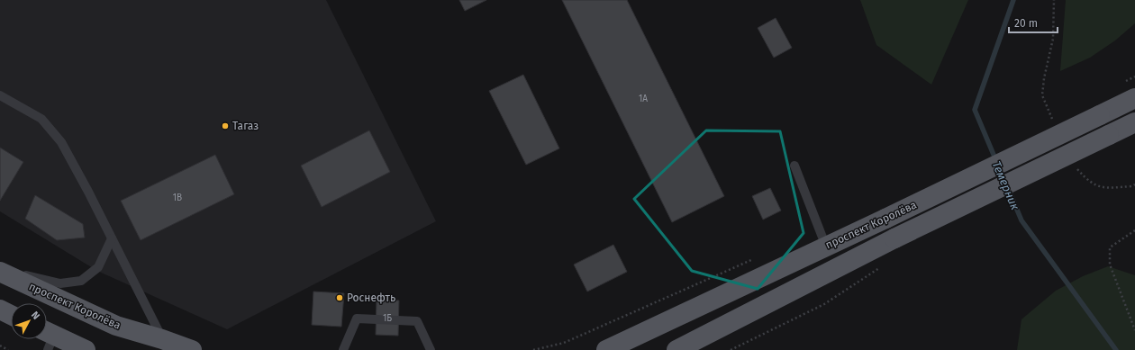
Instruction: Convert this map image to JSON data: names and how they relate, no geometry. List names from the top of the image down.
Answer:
{
  "streets": {
    "main road": ["проспект Королёва"]
  },
  "water": ["Темерник"],
  "places": ["Тагаз", "Роснефть"],
  "house_numbers": ["1А", "1В", "1Б"],
  "scale_bar": "20 m",
  "north": "top right"
}
